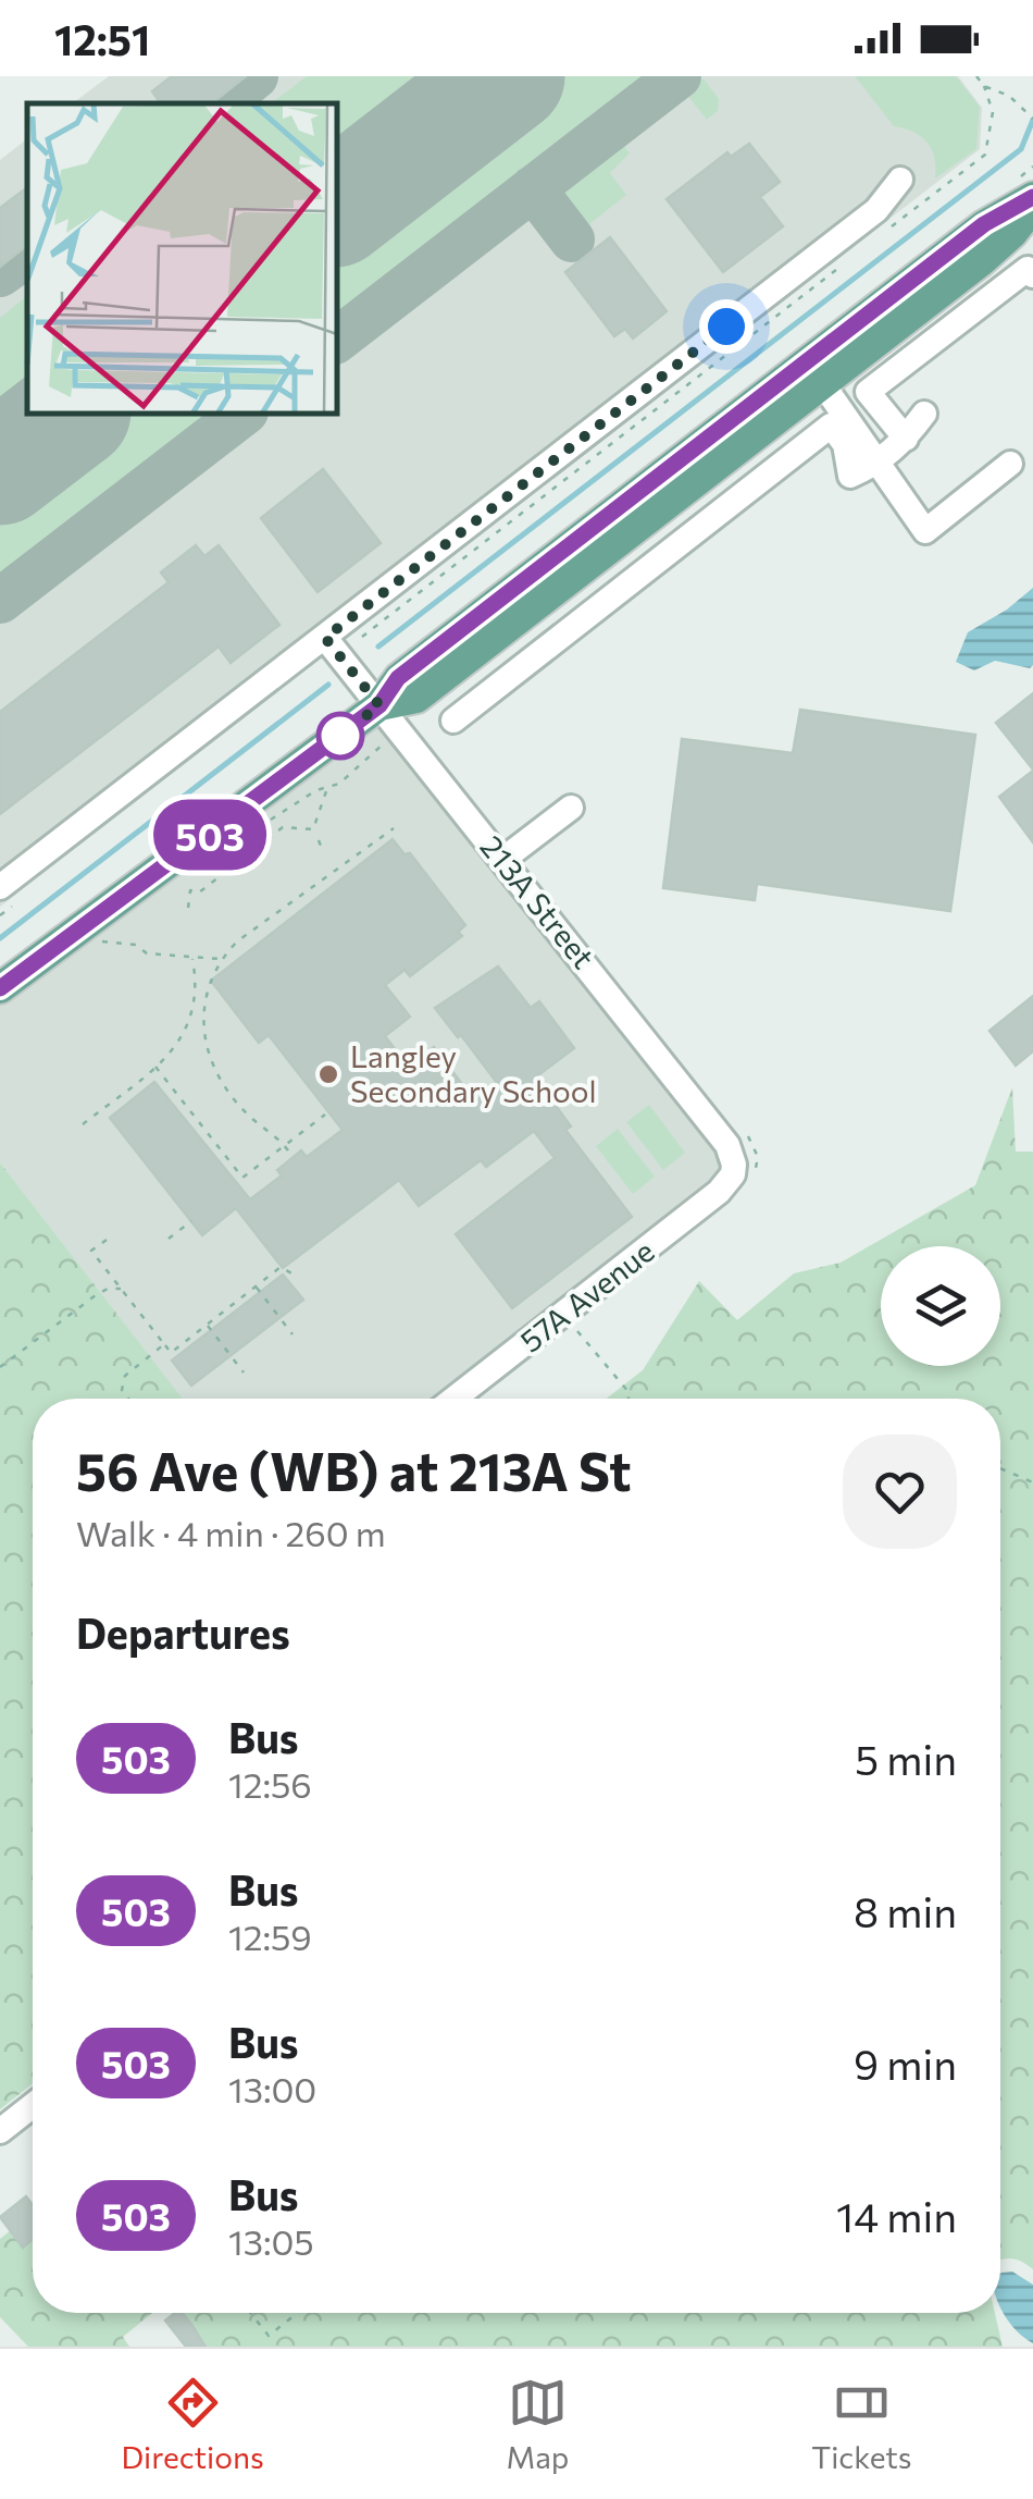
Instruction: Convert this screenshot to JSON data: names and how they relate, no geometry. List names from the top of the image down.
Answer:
{
  "streets": {
    "street": ["213A Street", "57A Avenue"]
  },
  "crossings": [
    ["213A Street", "57A Avenue"]
  ],
  "places": ["Langley Secondary School"],
  "lines": ["bus line 503"],
  "page": {
    "status": "12:51",
    "on_map": "503",
    "heading": [
      ["56 Ave (WB) at 213A St", "Walk · 4 min · 260 m"],
      "Departures"
    ],
    "list": [
      {
        "mark": "503",
        "name": "Bus",
        "note": "12:56",
        "value": "5 min"
      },
      {
        "mark": "503",
        "name": "Bus",
        "note": "12:59",
        "value": "8 min"
      },
      {
        "mark": "503",
        "name": "Bus",
        "note": "13:00",
        "value": "9 min"
      },
      {
        "mark": "503",
        "name": "Bus",
        "note": "13:05",
        "value": "14 min"
      }
    ],
    "tabs": ["Directions", "Map", "Tickets"]
  }
}
